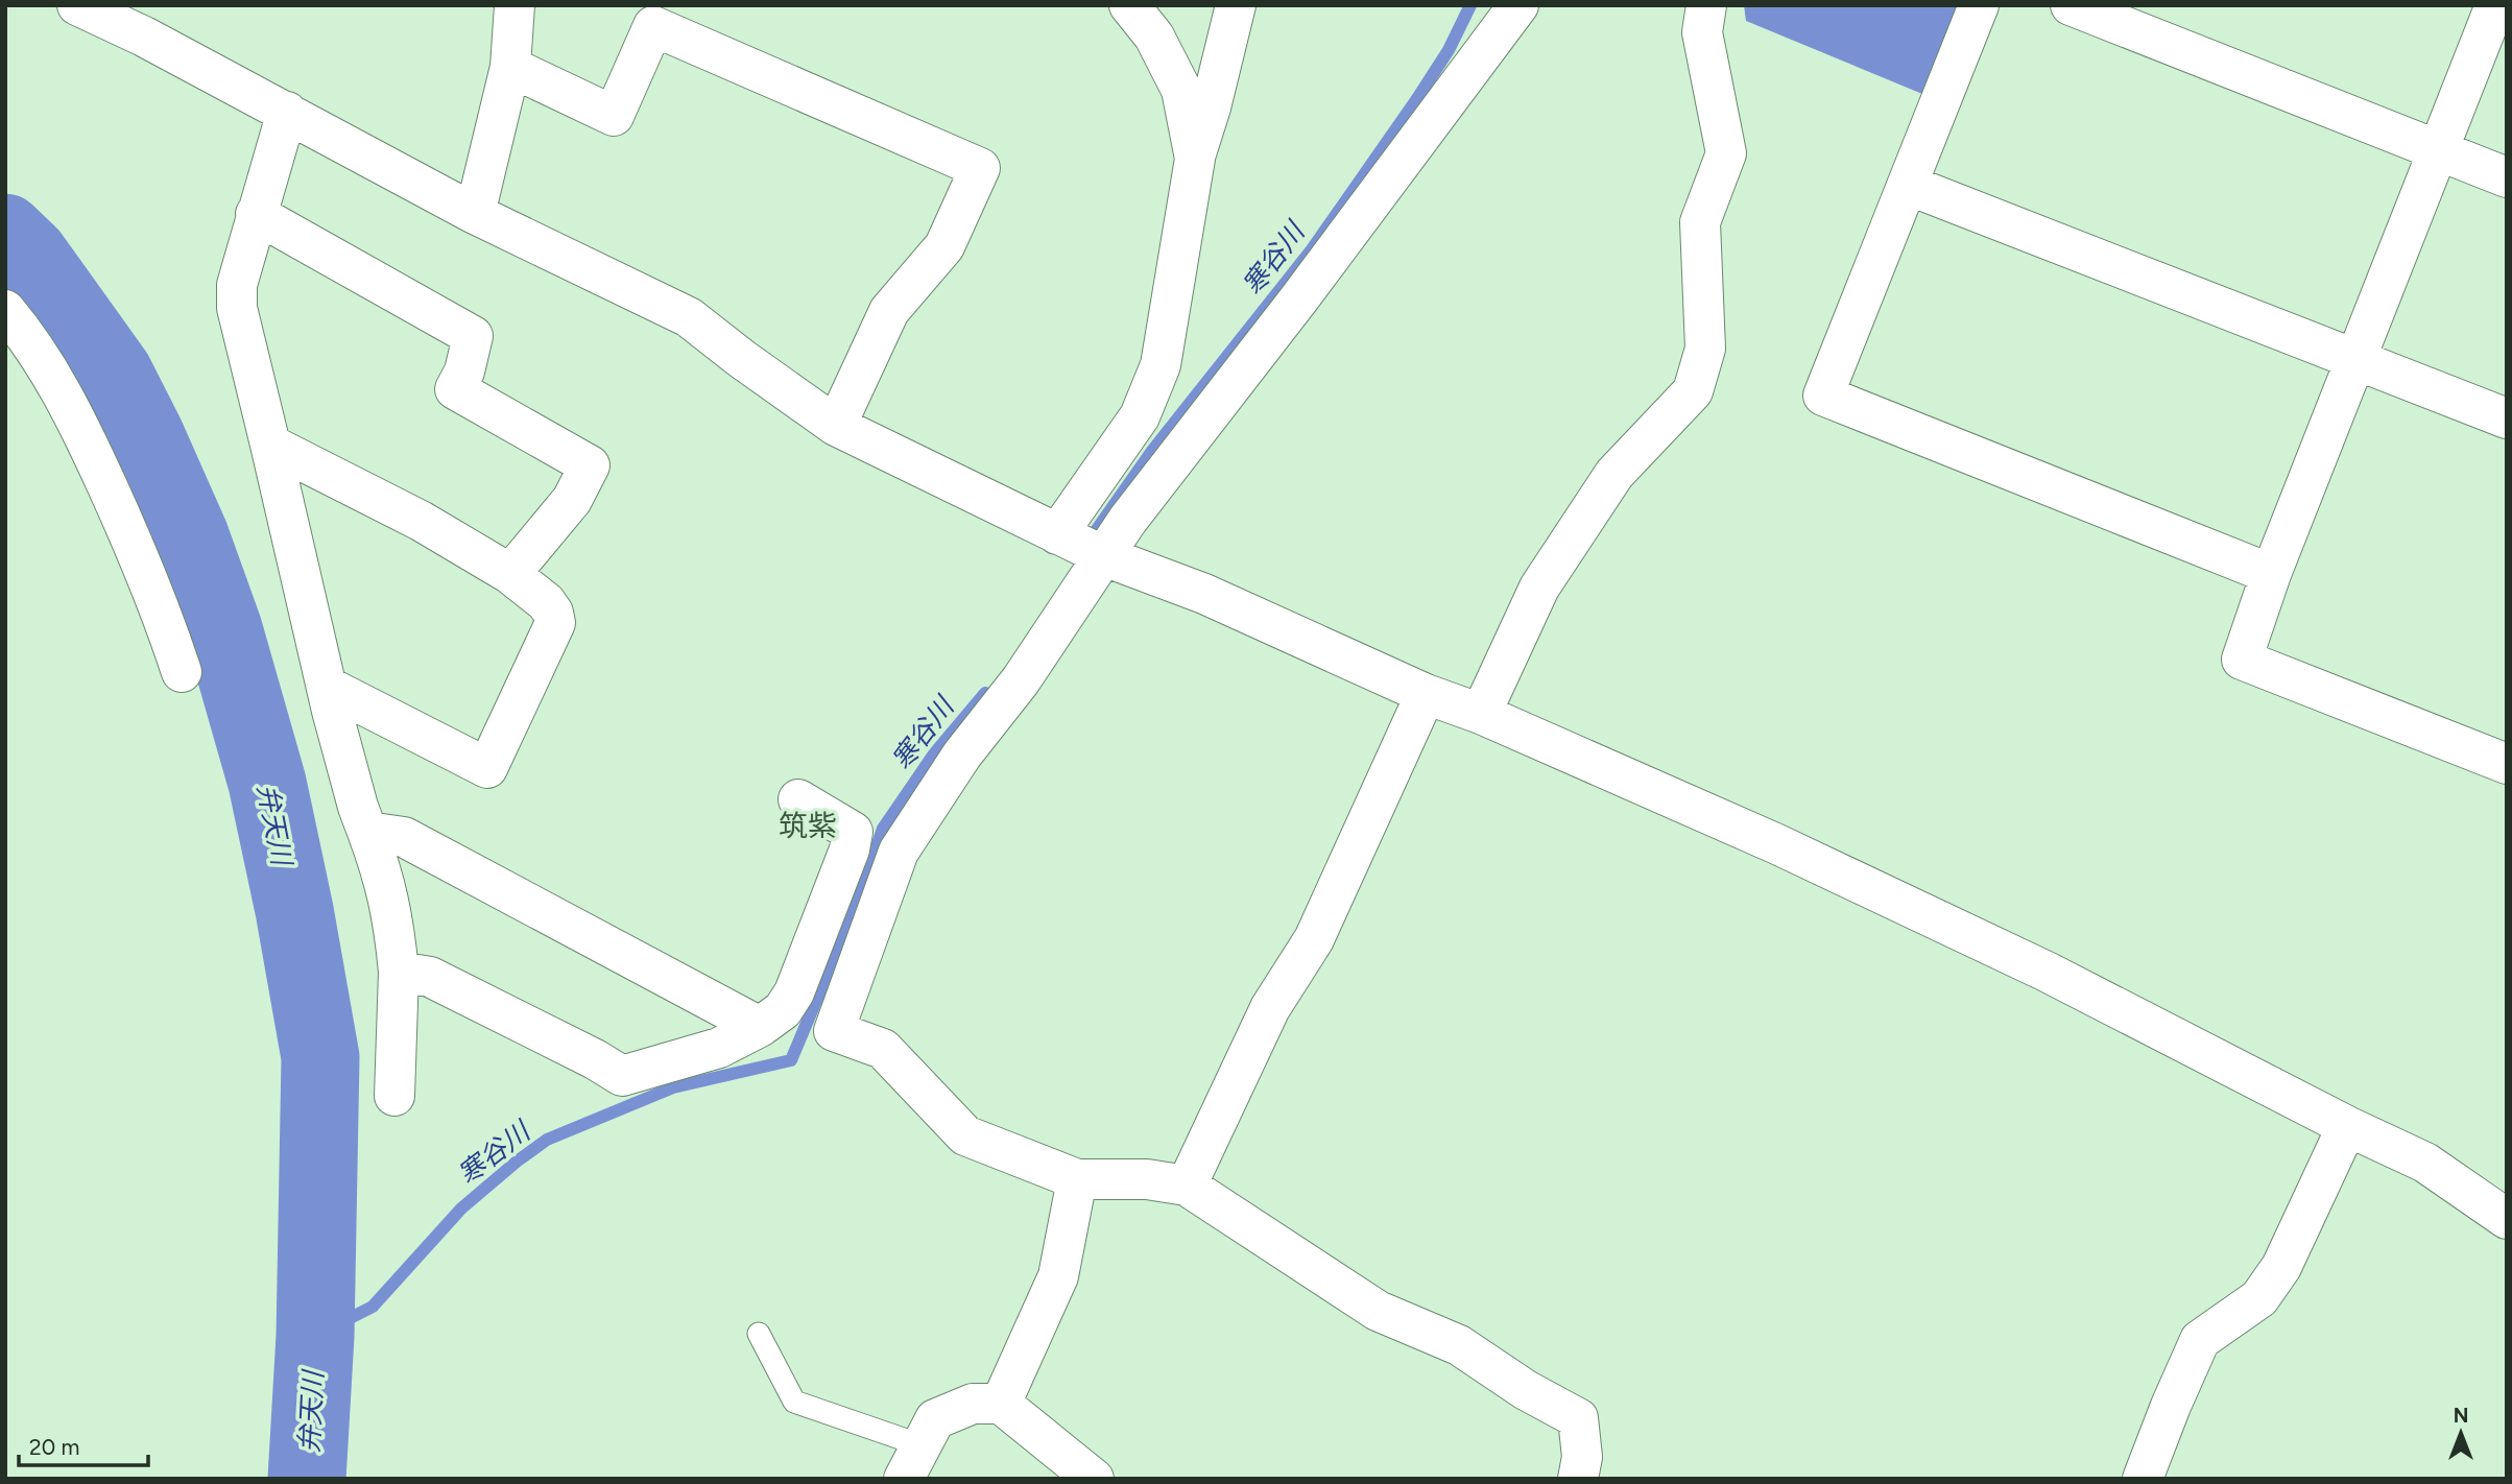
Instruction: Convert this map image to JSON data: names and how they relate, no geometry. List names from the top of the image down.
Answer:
{
  "districts": ["筑紫"],
  "water": ["寒谷川", "弁天川"],
  "scale_bar": "20 m",
  "north": "top"
}
